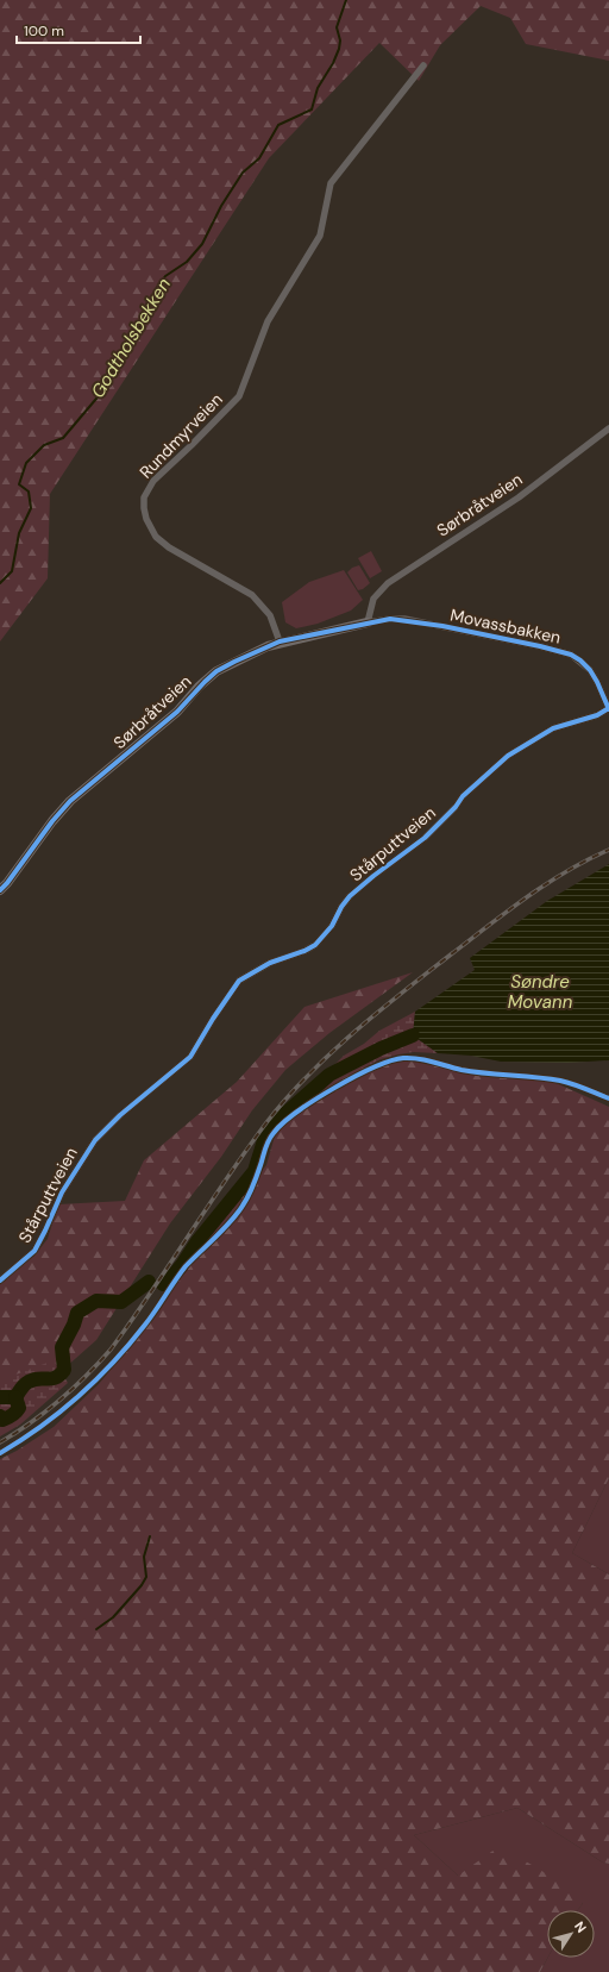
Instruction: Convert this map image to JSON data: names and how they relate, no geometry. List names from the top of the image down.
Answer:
{
  "streets": {
    "street": [
      "Rundmyrveien",
      "Sørbråtveien",
      "Movassbakken",
      "Stårputtveien"
    ]
  },
  "crossings": [
    ["Rundmyrveien", "Sørbråtveien"],
    ["Sørbråtveien", "Movassbakken"],
    ["Movassbakken", "Stårputtveien"]
  ],
  "water": ["Godtholsbekken", "Søndre Movann"],
  "scale_bar": "100 m",
  "north": "top right"
}
